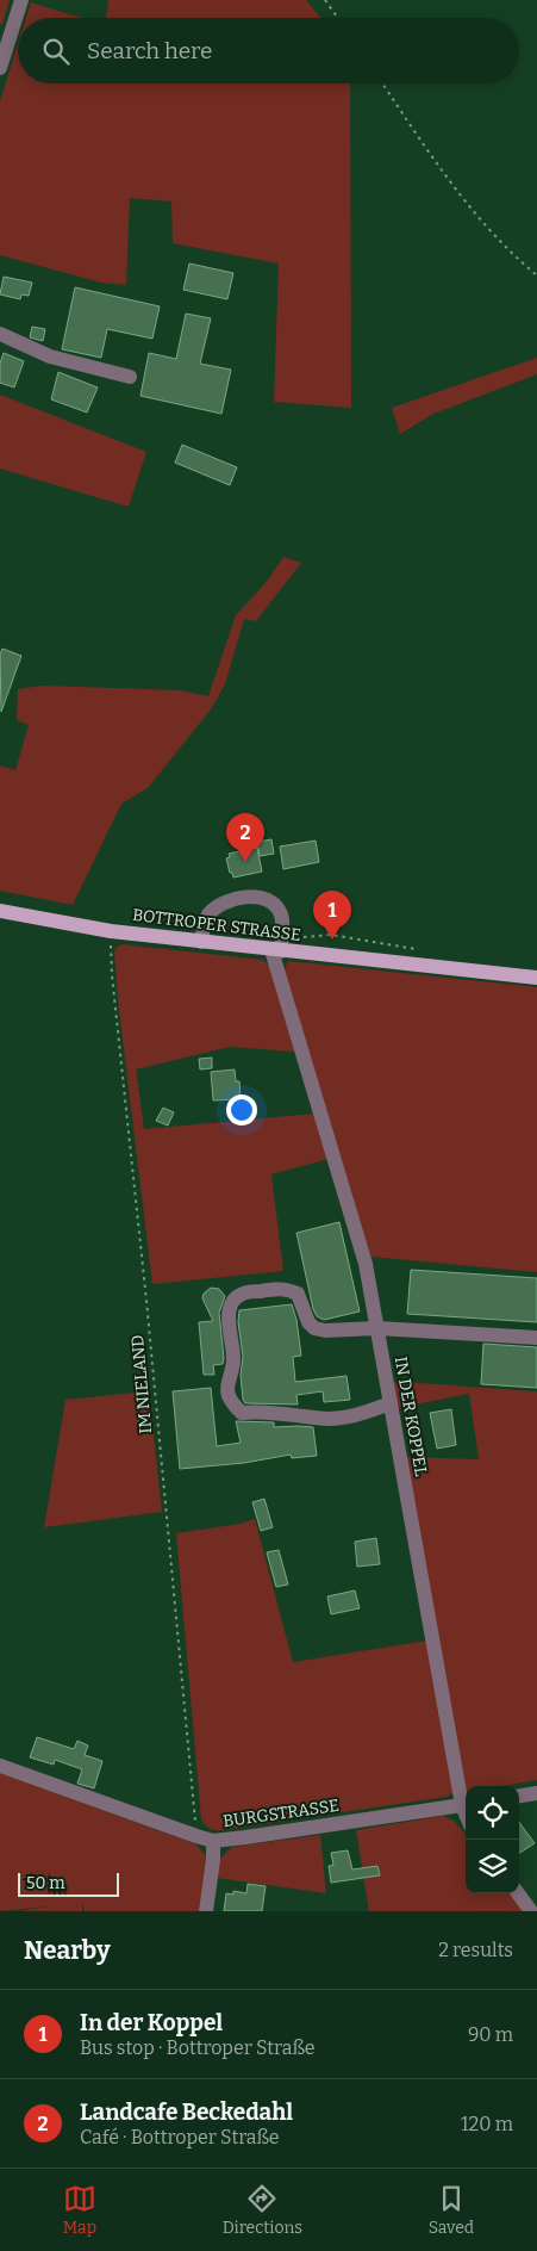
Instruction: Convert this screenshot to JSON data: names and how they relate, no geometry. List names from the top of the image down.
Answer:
{
  "streets": {
    "main road": ["BOTTROPER STRASSE"],
    "street": ["IN DER KOPPEL", "BURGSTRASSE"],
    "path": ["IM NIELAND"]
  },
  "crossings": [
    ["BOTTROPER STRASSE", "IM NIELAND"],
    ["BOTTROPER STRASSE", "IN DER KOPPEL"],
    ["IM NIELAND", "BURGSTRASSE"]
  ],
  "scale_bar": "50 m",
  "page": {
    "search": "Search here",
    "pins": ["2", "1"],
    "scale": "50 m",
    "heading": ["Nearby", "2 results"],
    "list": [
      {
        "mark": "1",
        "name": "In der Koppel",
        "note": "Bus stop · Bottroper Straße",
        "value": "90 m"
      },
      {
        "mark": "2",
        "name": "Landcafe Beckedahl",
        "note": "Café · Bottroper Straße",
        "value": "120 m"
      }
    ],
    "nav": ["Map", "Directions", "Saved"]
  }
}
